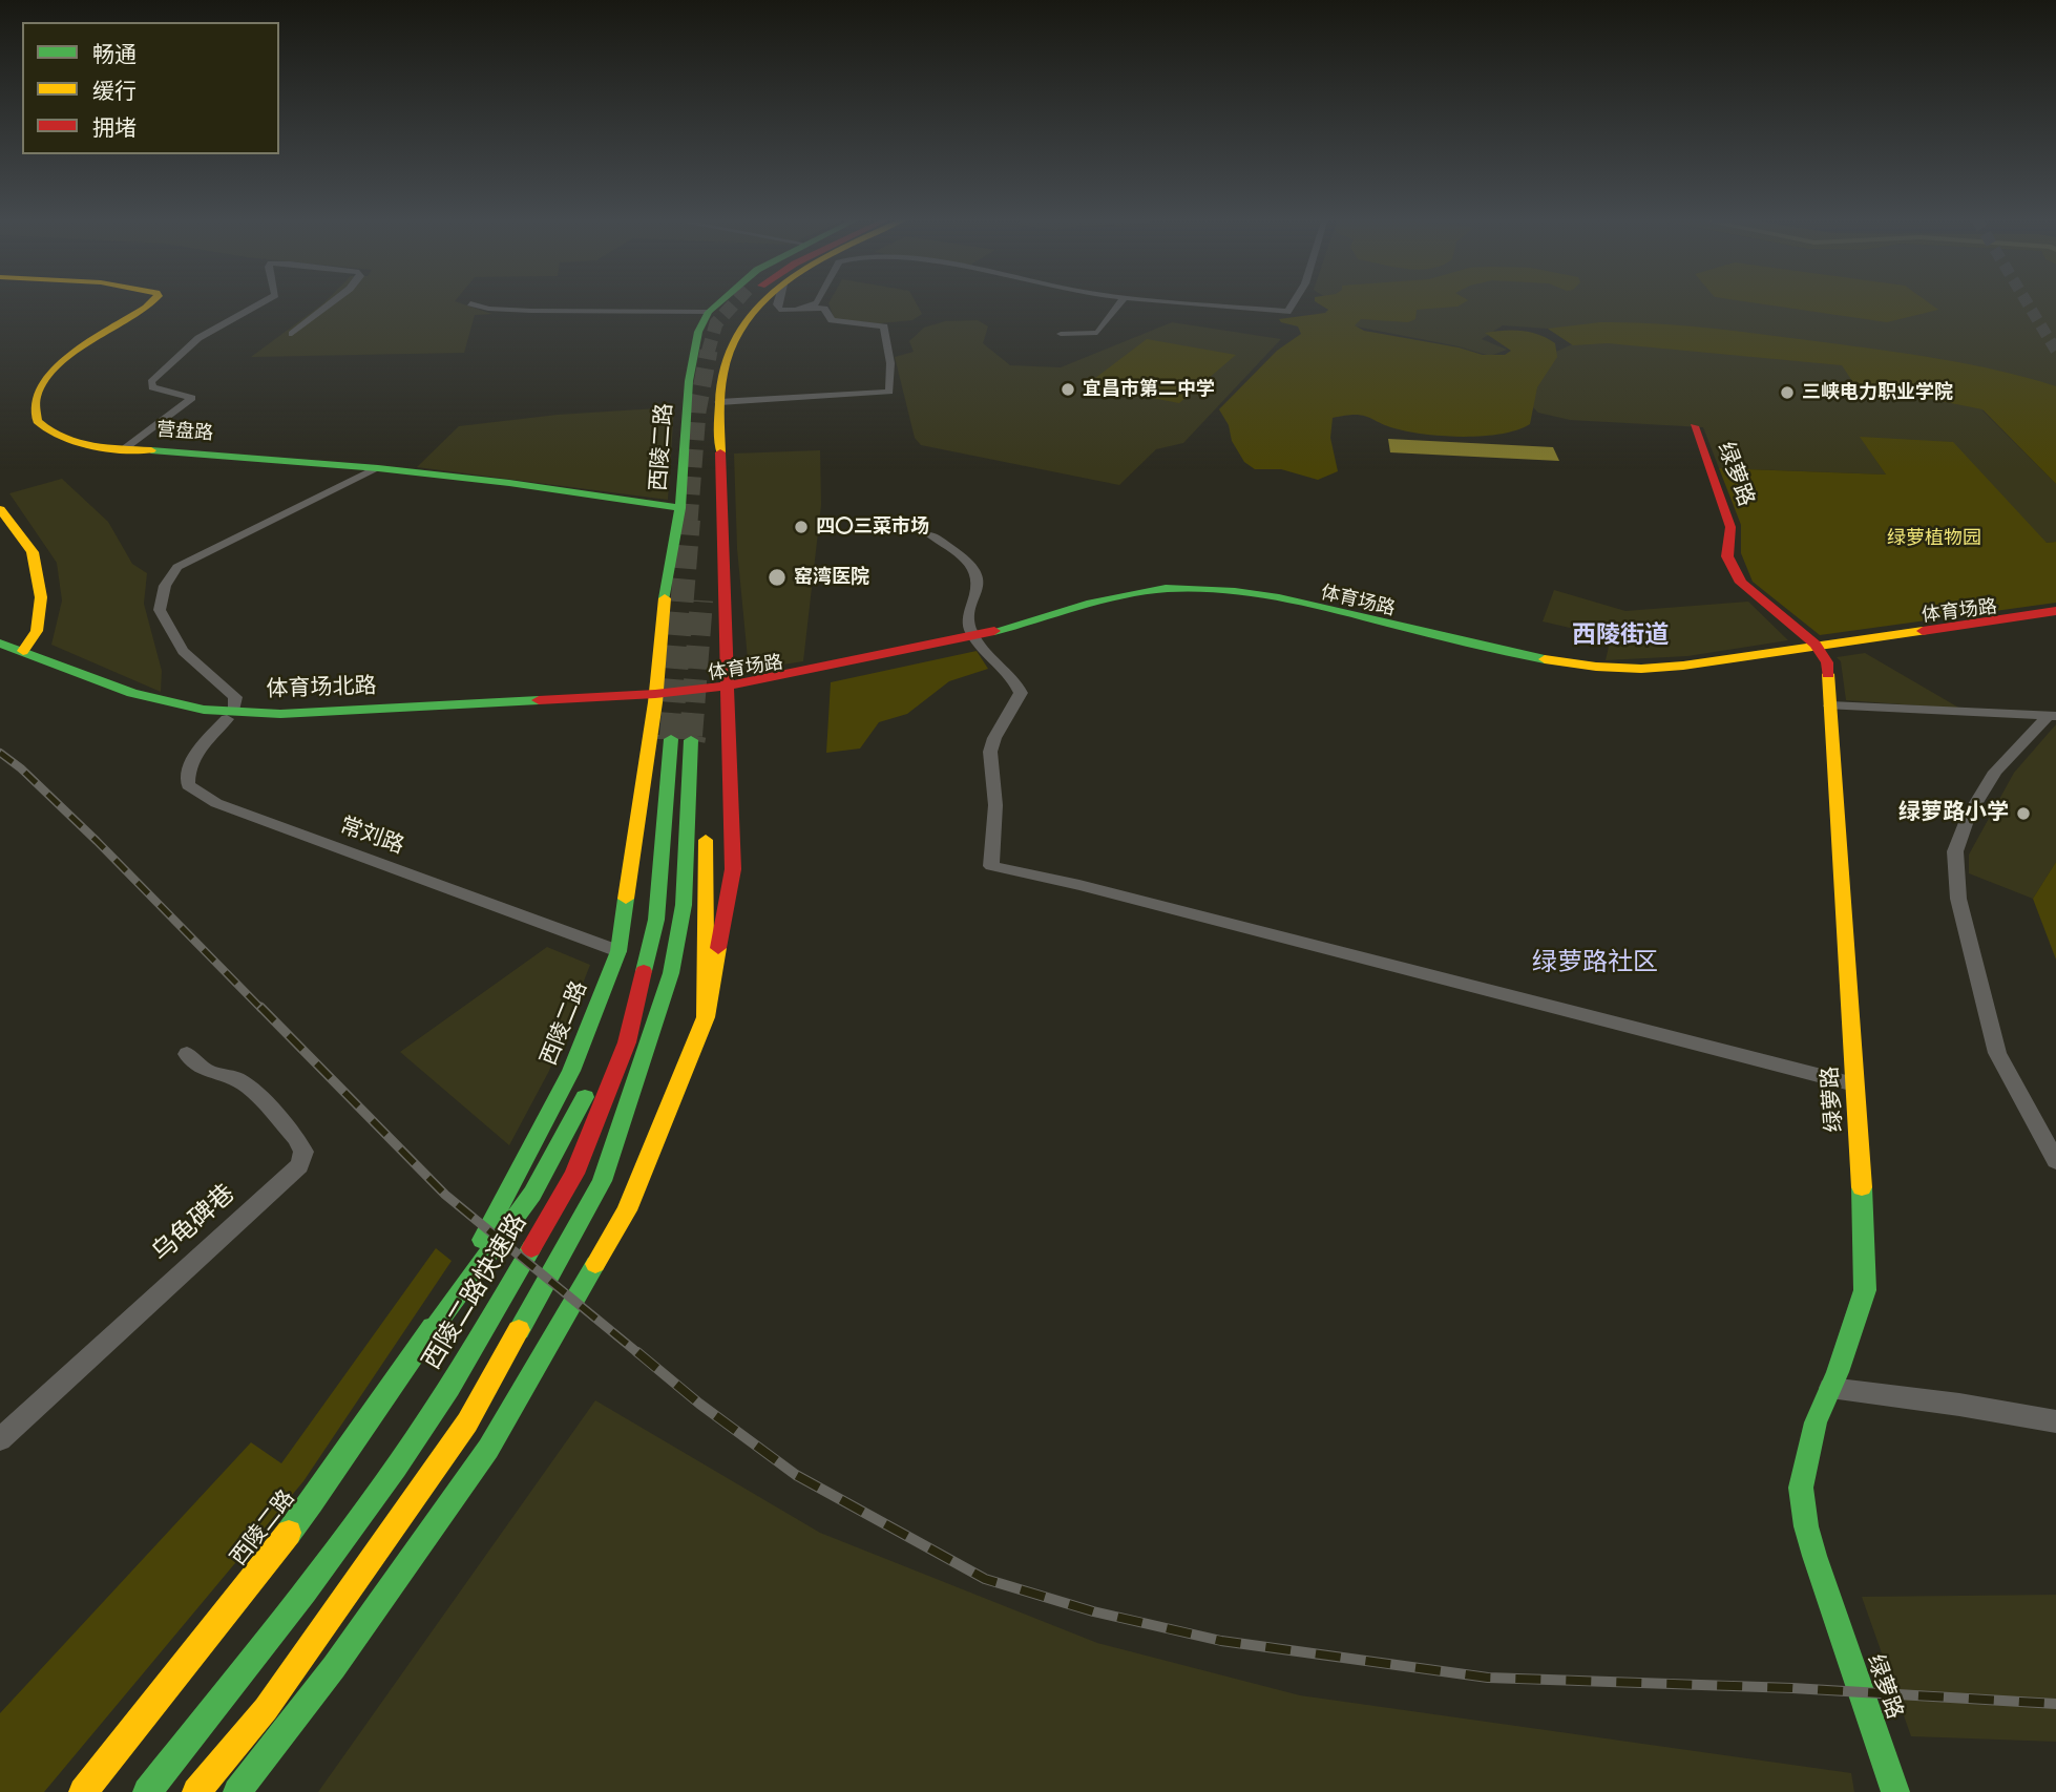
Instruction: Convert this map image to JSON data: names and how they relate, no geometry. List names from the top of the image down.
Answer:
{
  "streets": {
    "main road": [
      "营盘路",
      "西陵二路",
      "绿萝路",
      "体育场路",
      "体育场北路",
      "西陵二路快速路"
    ],
    "street": ["常刘路", "乌龟碑巷"]
  },
  "crossings": [
    ["营盘路", "西陵二路"],
    ["西陵二路", "体育场路"],
    ["西陵二路", "体育场北路"],
    ["西陵二路", "常刘路"],
    ["绿萝路", "体育场路"],
    ["体育场路", "体育场北路"],
    ["体育场北路", "常刘路"]
  ],
  "districts": ["西陵街道", "绿萝路社区"],
  "parks": ["绿萝植物园"],
  "places": [
    "宜昌市第二中学",
    "三峡电力职业学院",
    "四〇三菜市场",
    "窑湾医院",
    "绿萝路小学"
  ],
  "legend": ["畅通", "缓行", "拥堵"]
}
